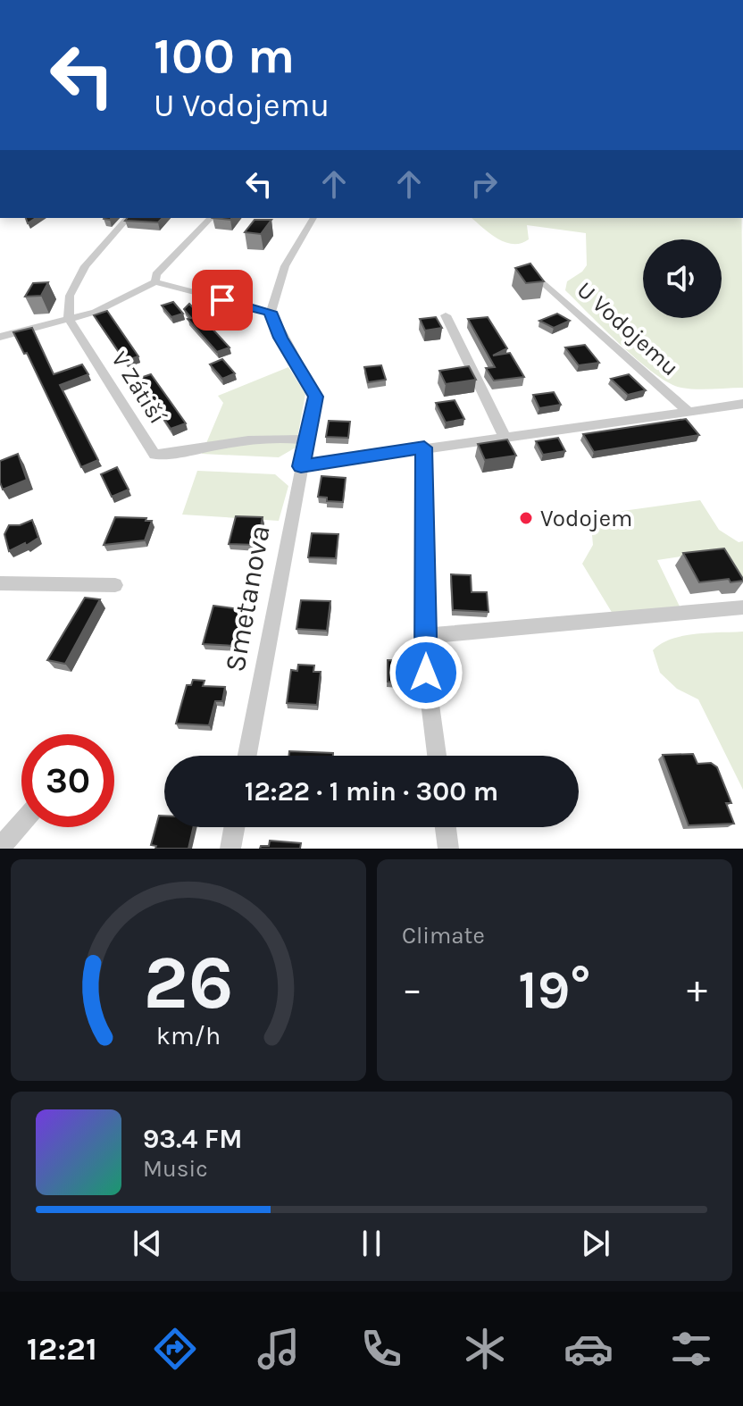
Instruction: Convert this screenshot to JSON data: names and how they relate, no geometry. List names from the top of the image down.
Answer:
{
  "streets": {
    "street": ["U Vodojemu", "V Zátiší", "Smetanova"]
  },
  "crossings": [
    ["U Vodojemu", "Smetanova"],
    ["V Zátiší", "Smetanova"]
  ],
  "places": ["Vodojem"],
  "page": {
    "turn": ["100 m", "U Vodojemu"],
    "limit": "30",
    "trip": "12:22 · 1 min · 300 m",
    "tile": "Climate",
    "heat": ["−", "19°", "+"],
    "song": ["93.4 FM", "Music"],
    "tabs": "12:21",
    "gauge": ["26", "km/h"]
  }
}
